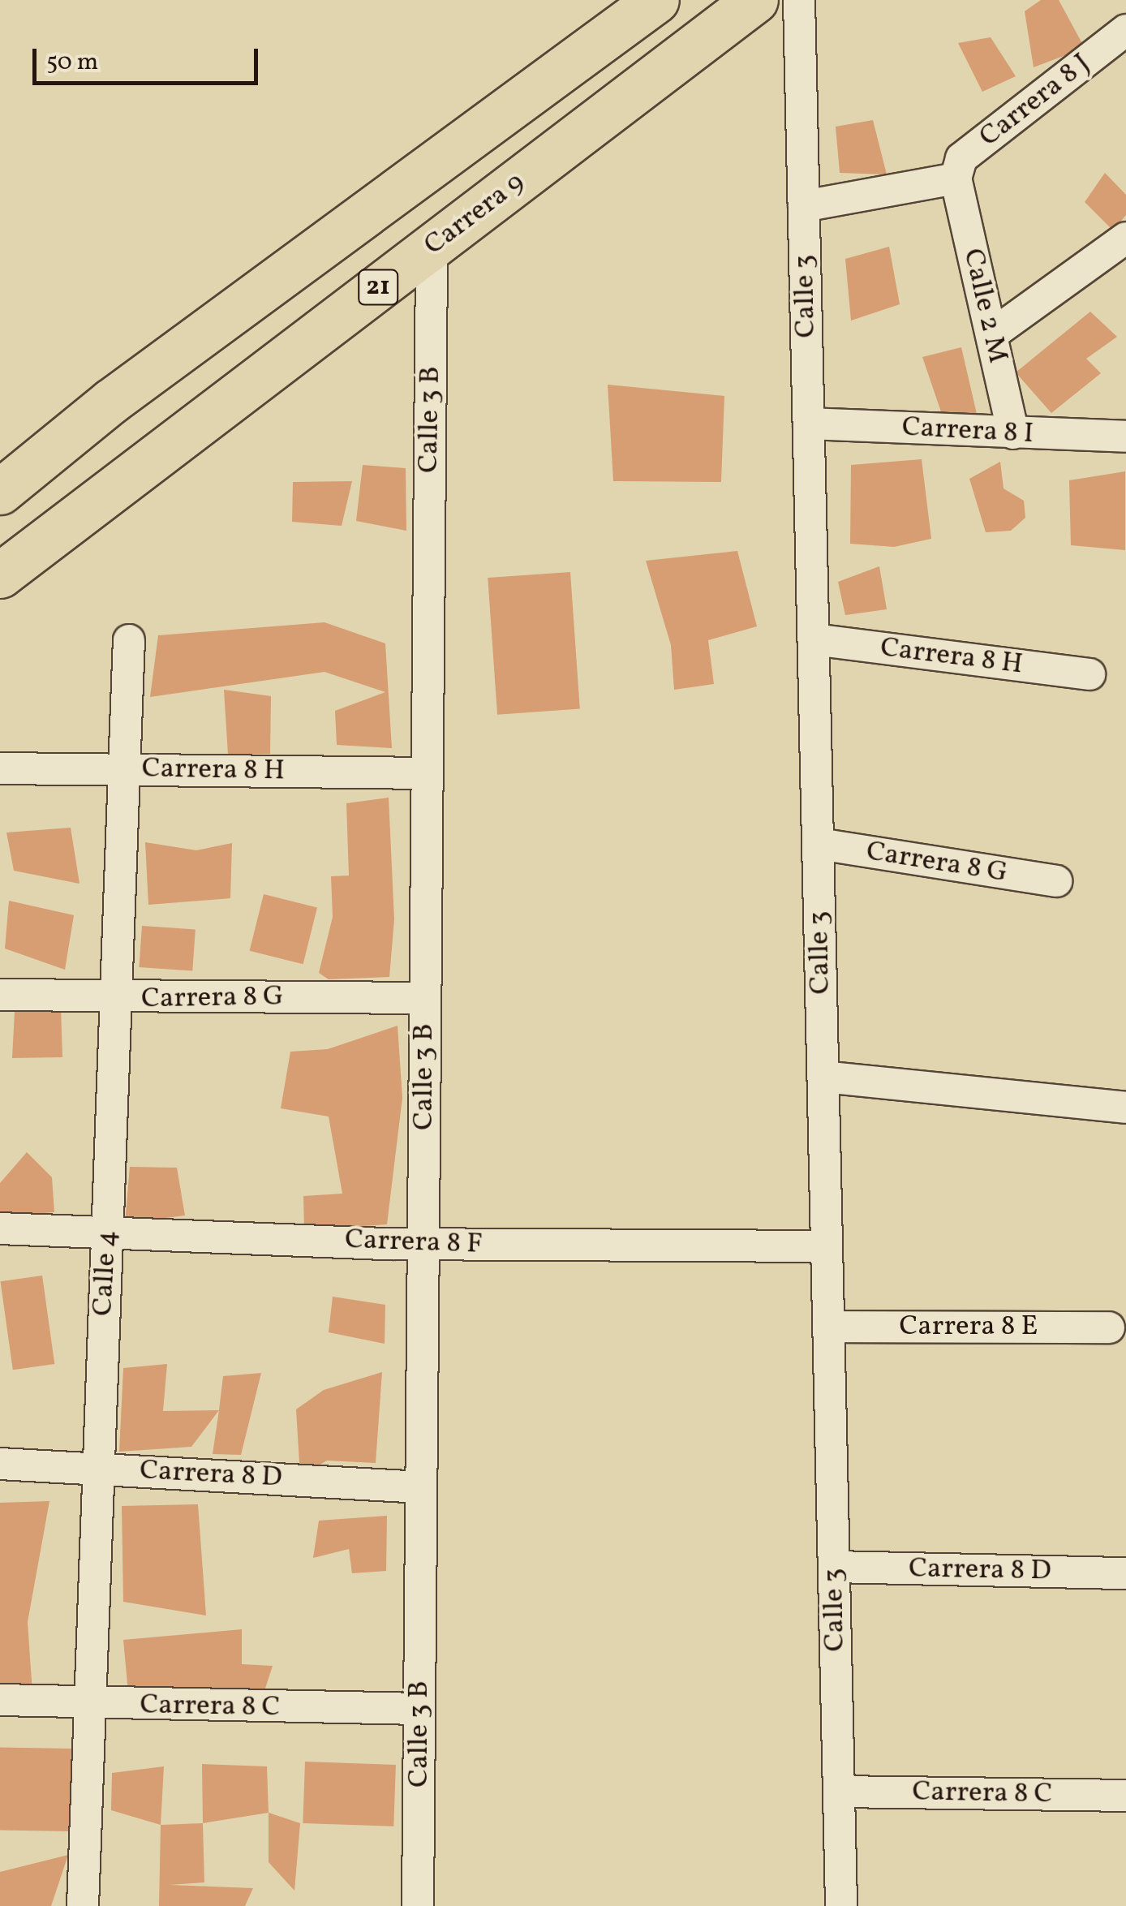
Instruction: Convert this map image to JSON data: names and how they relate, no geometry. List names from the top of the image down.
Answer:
{
  "streets": {
    "main road": ["Carrera 9", "21"],
    "street": [
      "Carrera 8 J",
      "Calle 3",
      "Calle 2 M",
      "Calle 3 B",
      "Carrera 8 I",
      "Carrera 8 H",
      "Carrera 8 G",
      "Carrera 8 F",
      "Calle 4",
      "Carrera 8 E",
      "Carrera 8 D",
      "Carrera 8 C"
    ]
  },
  "crossings": [
    ["Carrera 8 J", "Calle 2 M"],
    ["Carrera 9", "Calle 3 B"],
    ["Calle 3", "Carrera 8 I"],
    ["Calle 3", "Carrera 8 H"],
    ["Calle 3", "Carrera 8 G"],
    ["Calle 3", "Carrera 8 F"],
    ["Calle 3", "Carrera 8 E"],
    ["Calle 3", "Carrera 8 D"],
    ["Calle 3", "Carrera 8 C"],
    ["Calle 2 M", "Carrera 8 I"],
    ["Calle 3 B", "Carrera 8 H"],
    ["Calle 3 B", "Carrera 8 G"],
    ["Calle 3 B", "Carrera 8 F"],
    ["Calle 3 B", "Carrera 8 D"],
    ["Calle 3 B", "Carrera 8 C"],
    ["Carrera 8 H", "Calle 4"],
    ["Carrera 8 G", "Calle 4"],
    ["Carrera 8 F", "Calle 4"],
    ["Calle 4", "Carrera 8 D"],
    ["Calle 4", "Carrera 8 C"]
  ],
  "scale_bar": "50 m"
}
